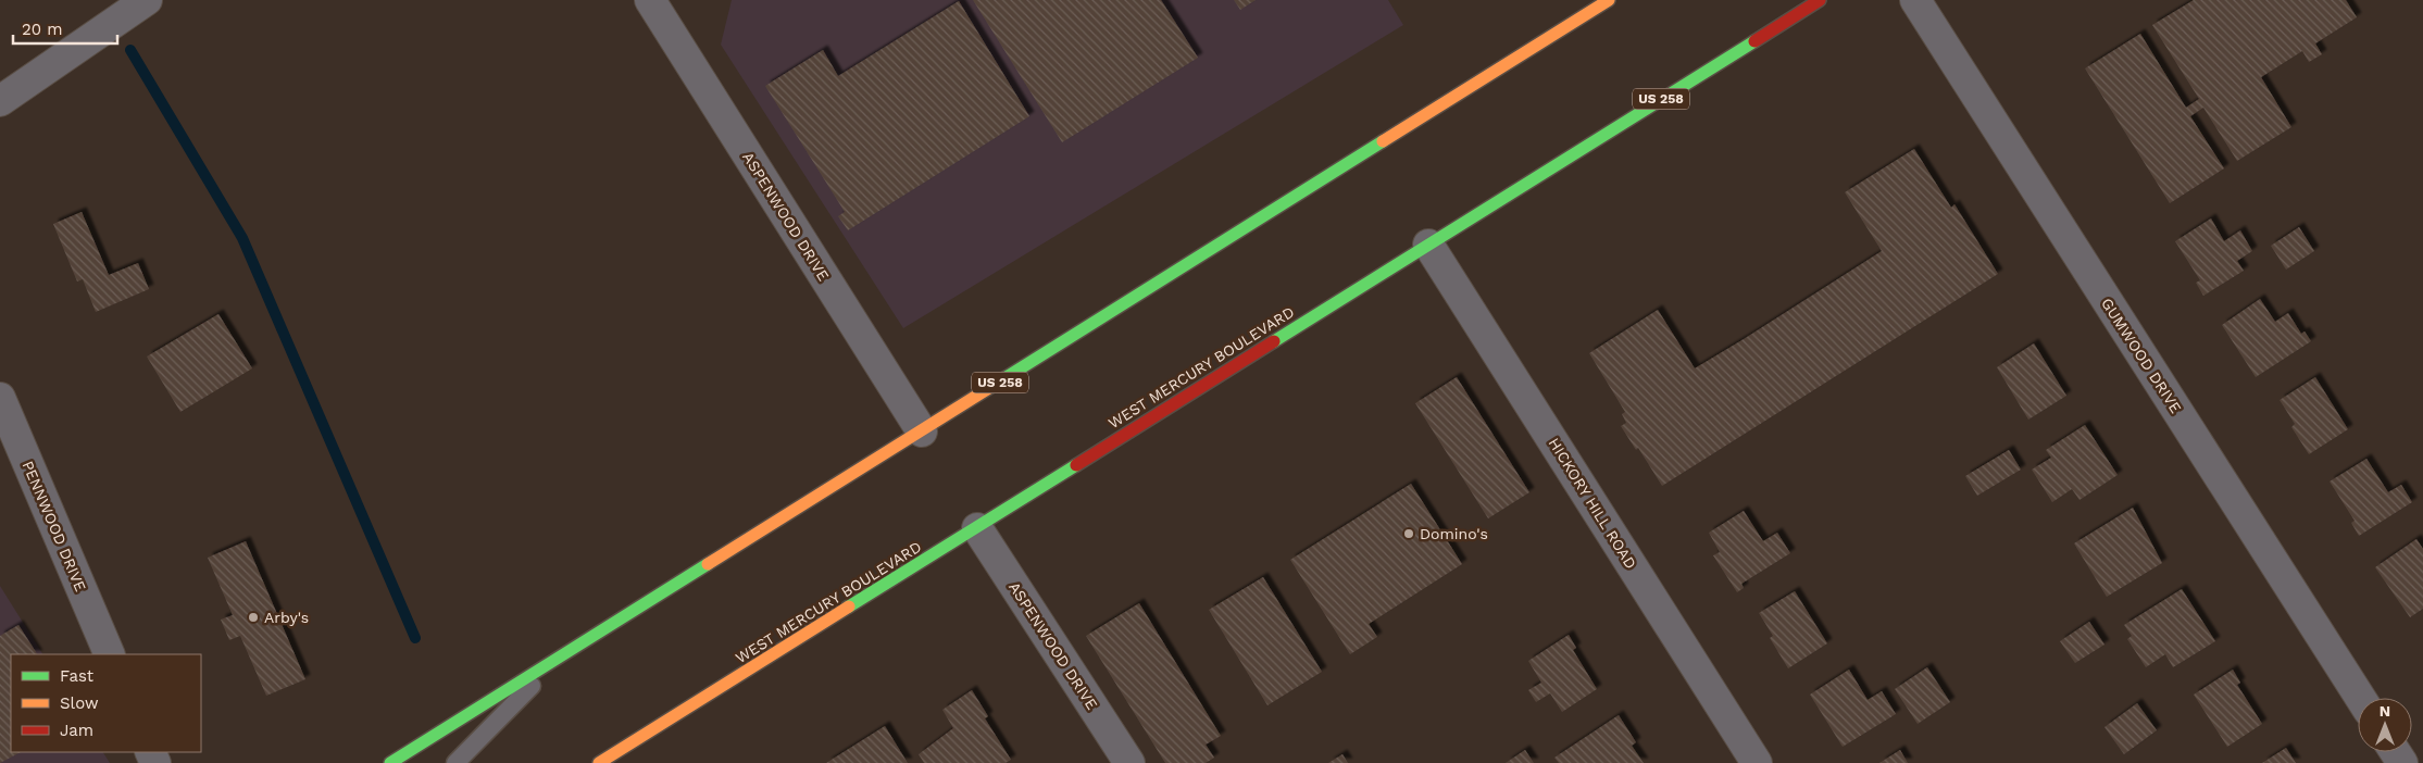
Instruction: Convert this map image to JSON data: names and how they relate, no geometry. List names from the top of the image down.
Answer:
{
  "streets": {
    "highway": ["US 258", "WEST MERCURY BOULEVARD"],
    "street": [
      "ASPENWOOD DRIVE",
      "GUMWOOD DRIVE",
      "HICKORY HILL ROAD",
      "PENNWOOD DRIVE"
    ]
  },
  "crossings": [
    ["US 258", "ASPENWOOD DRIVE"],
    ["ASPENWOOD DRIVE", "WEST MERCURY BOULEVARD"],
    ["WEST MERCURY BOULEVARD", "HICKORY HILL ROAD"]
  ],
  "places": ["Domino's", "Arby's"],
  "legend": ["Fast", "Slow", "Jam"],
  "scale_bar": "20 m",
  "north": "top"
}
